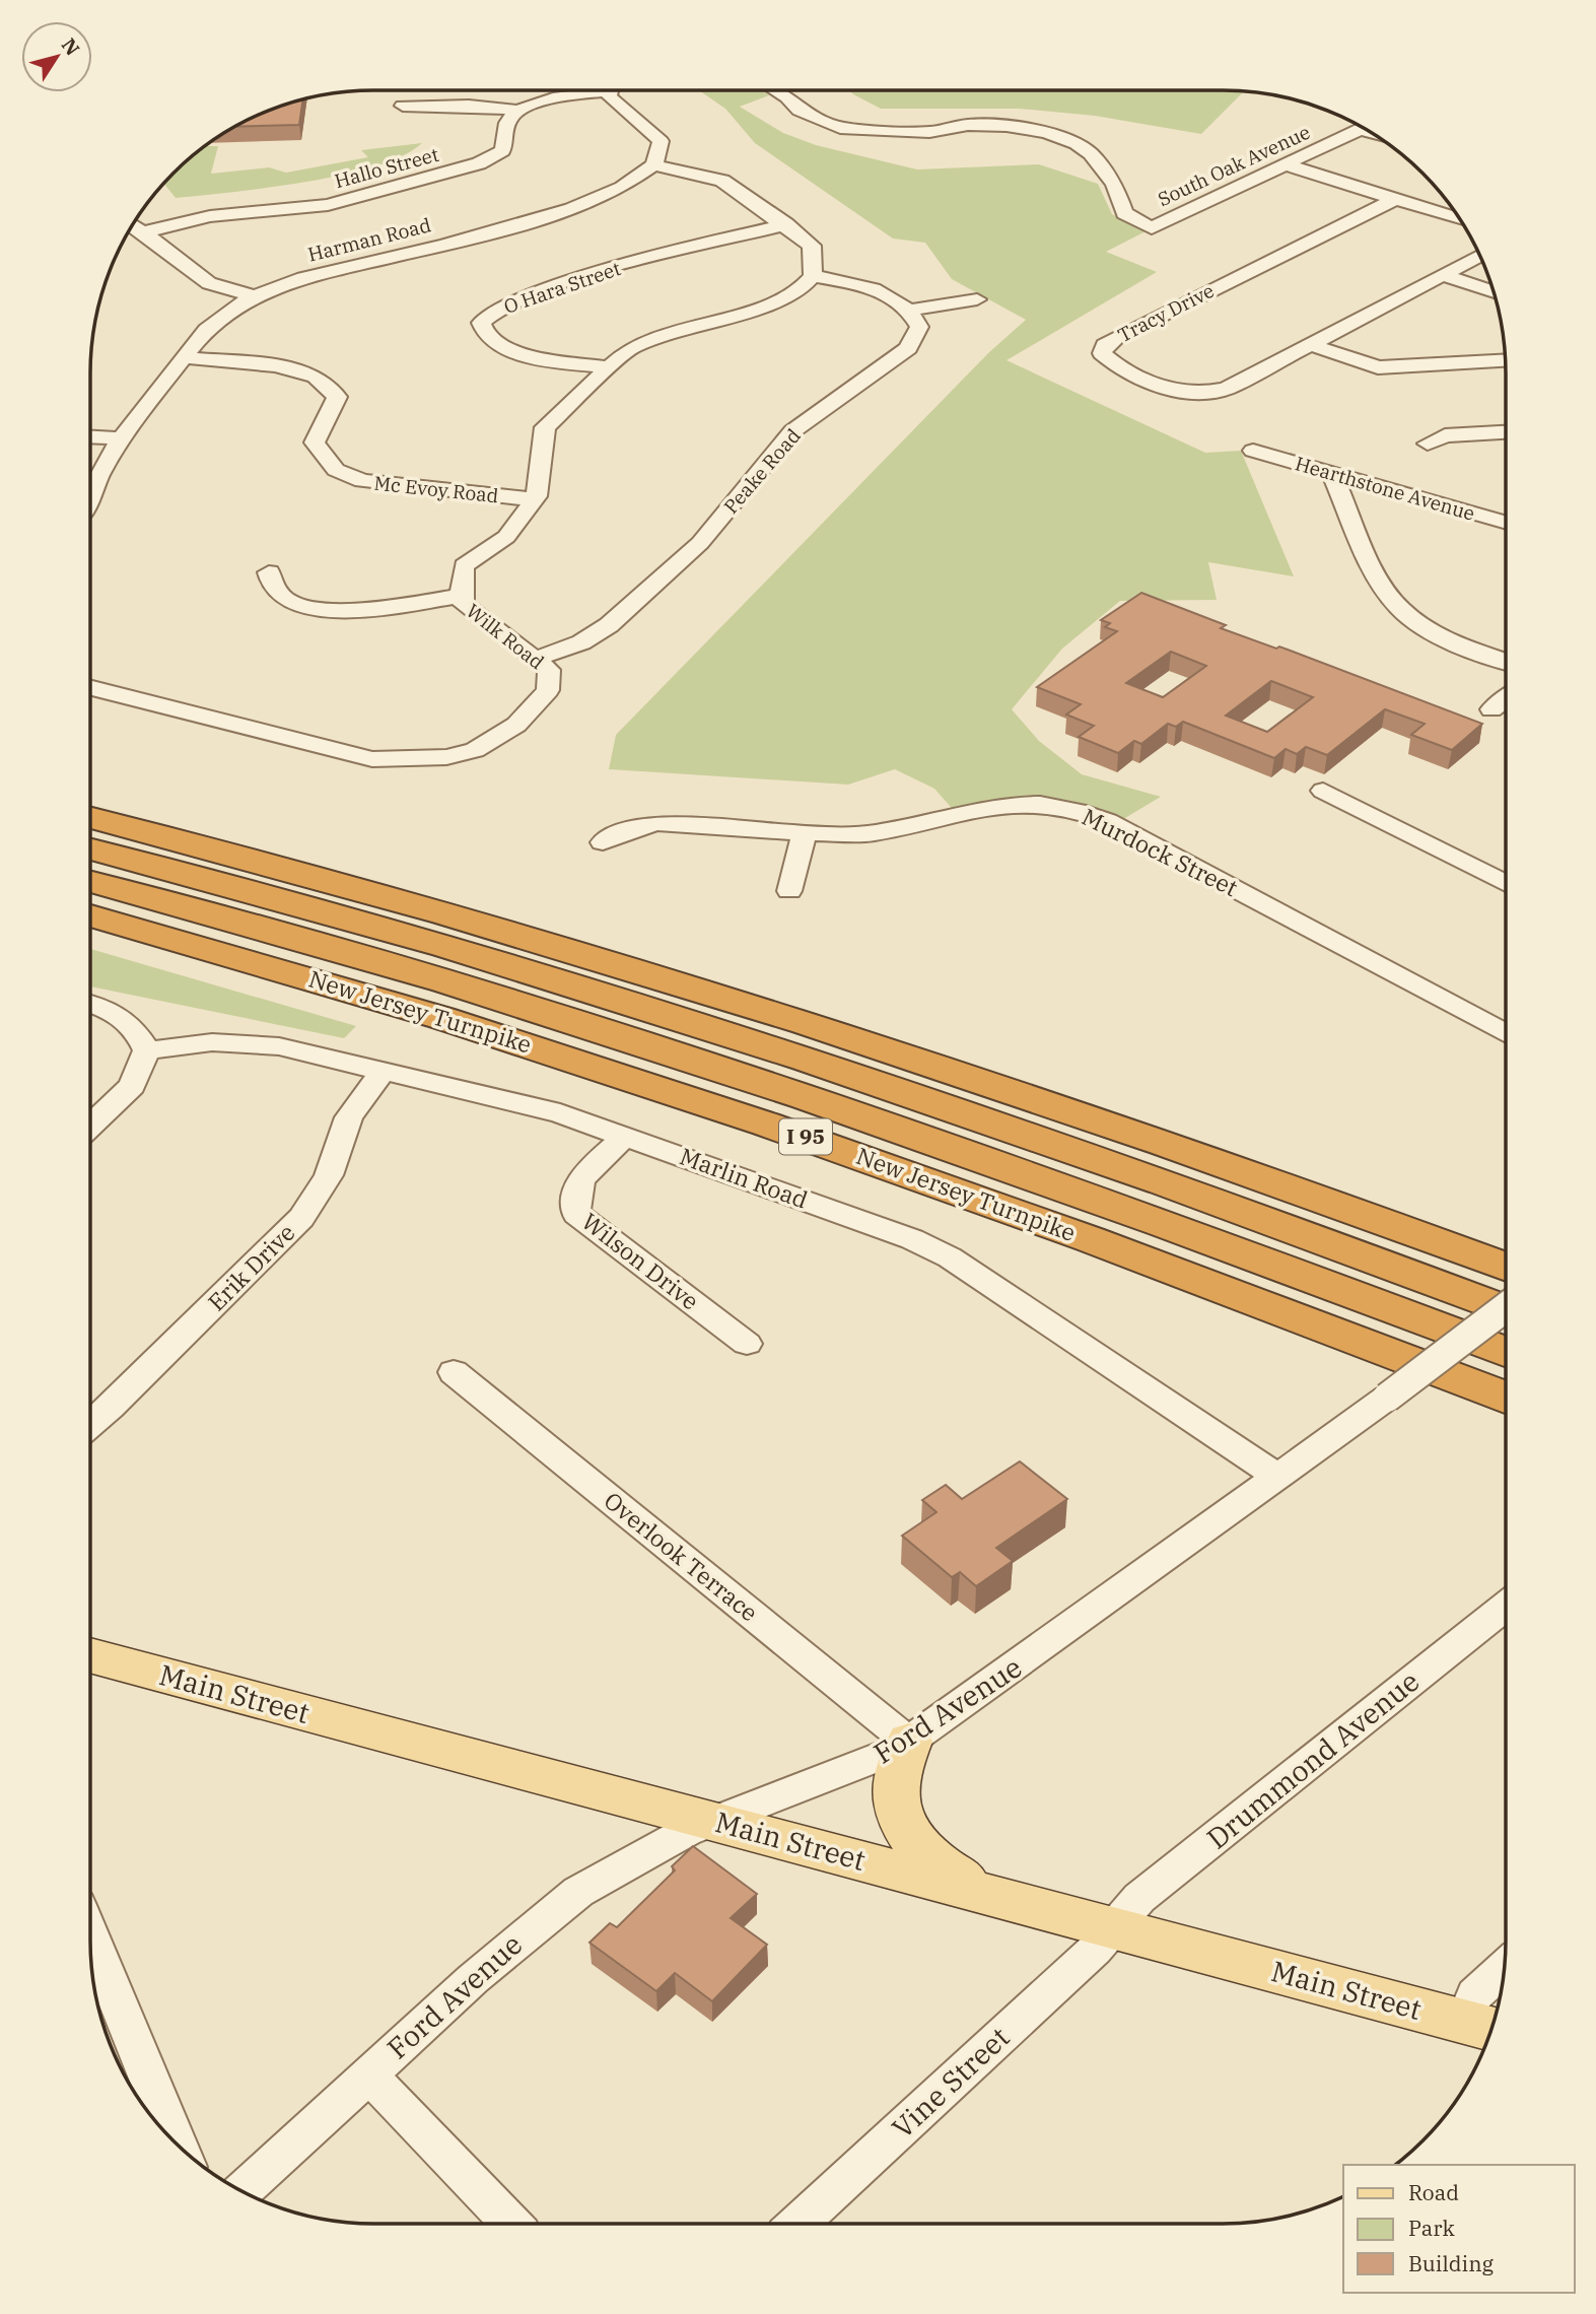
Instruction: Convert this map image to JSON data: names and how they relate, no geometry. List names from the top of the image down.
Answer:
{
  "streets": {
    "highway": ["New Jersey Turnpike", "I 95"],
    "main road": ["Main Street"],
    "street": [
      "South Oak Avenue",
      "Hallo Street",
      "Harman Road",
      "O Hara Street",
      "Tracy Drive",
      "Peake Road",
      "Hearthstone Avenue",
      "Mc Evoy Road",
      "Wilk Road",
      "Murdock Street",
      "Marlin Road",
      "Wilson Drive",
      "Erik Drive",
      "Overlook Terrace",
      "Ford Avenue",
      "Drummond Avenue",
      "Vine Street"
    ]
  },
  "crossings": [
    ["Harman Road", "Mc Evoy Road"],
    ["O Hara Street", "Wilk Road"],
    ["Peake Road", "Wilk Road"],
    ["Mc Evoy Road", "Wilk Road"],
    ["Marlin Road", "Wilson Drive"],
    ["Marlin Road", "Erik Drive"],
    ["Marlin Road", "Ford Avenue"],
    ["Overlook Terrace", "Ford Avenue"],
    ["Main Street", "Ford Avenue"],
    ["Main Street", "Drummond Avenue"],
    ["Main Street", "Vine Street"],
    ["Drummond Avenue", "Vine Street"]
  ],
  "legend": ["Road", "Park", "Building"],
  "north": "top right"
}
